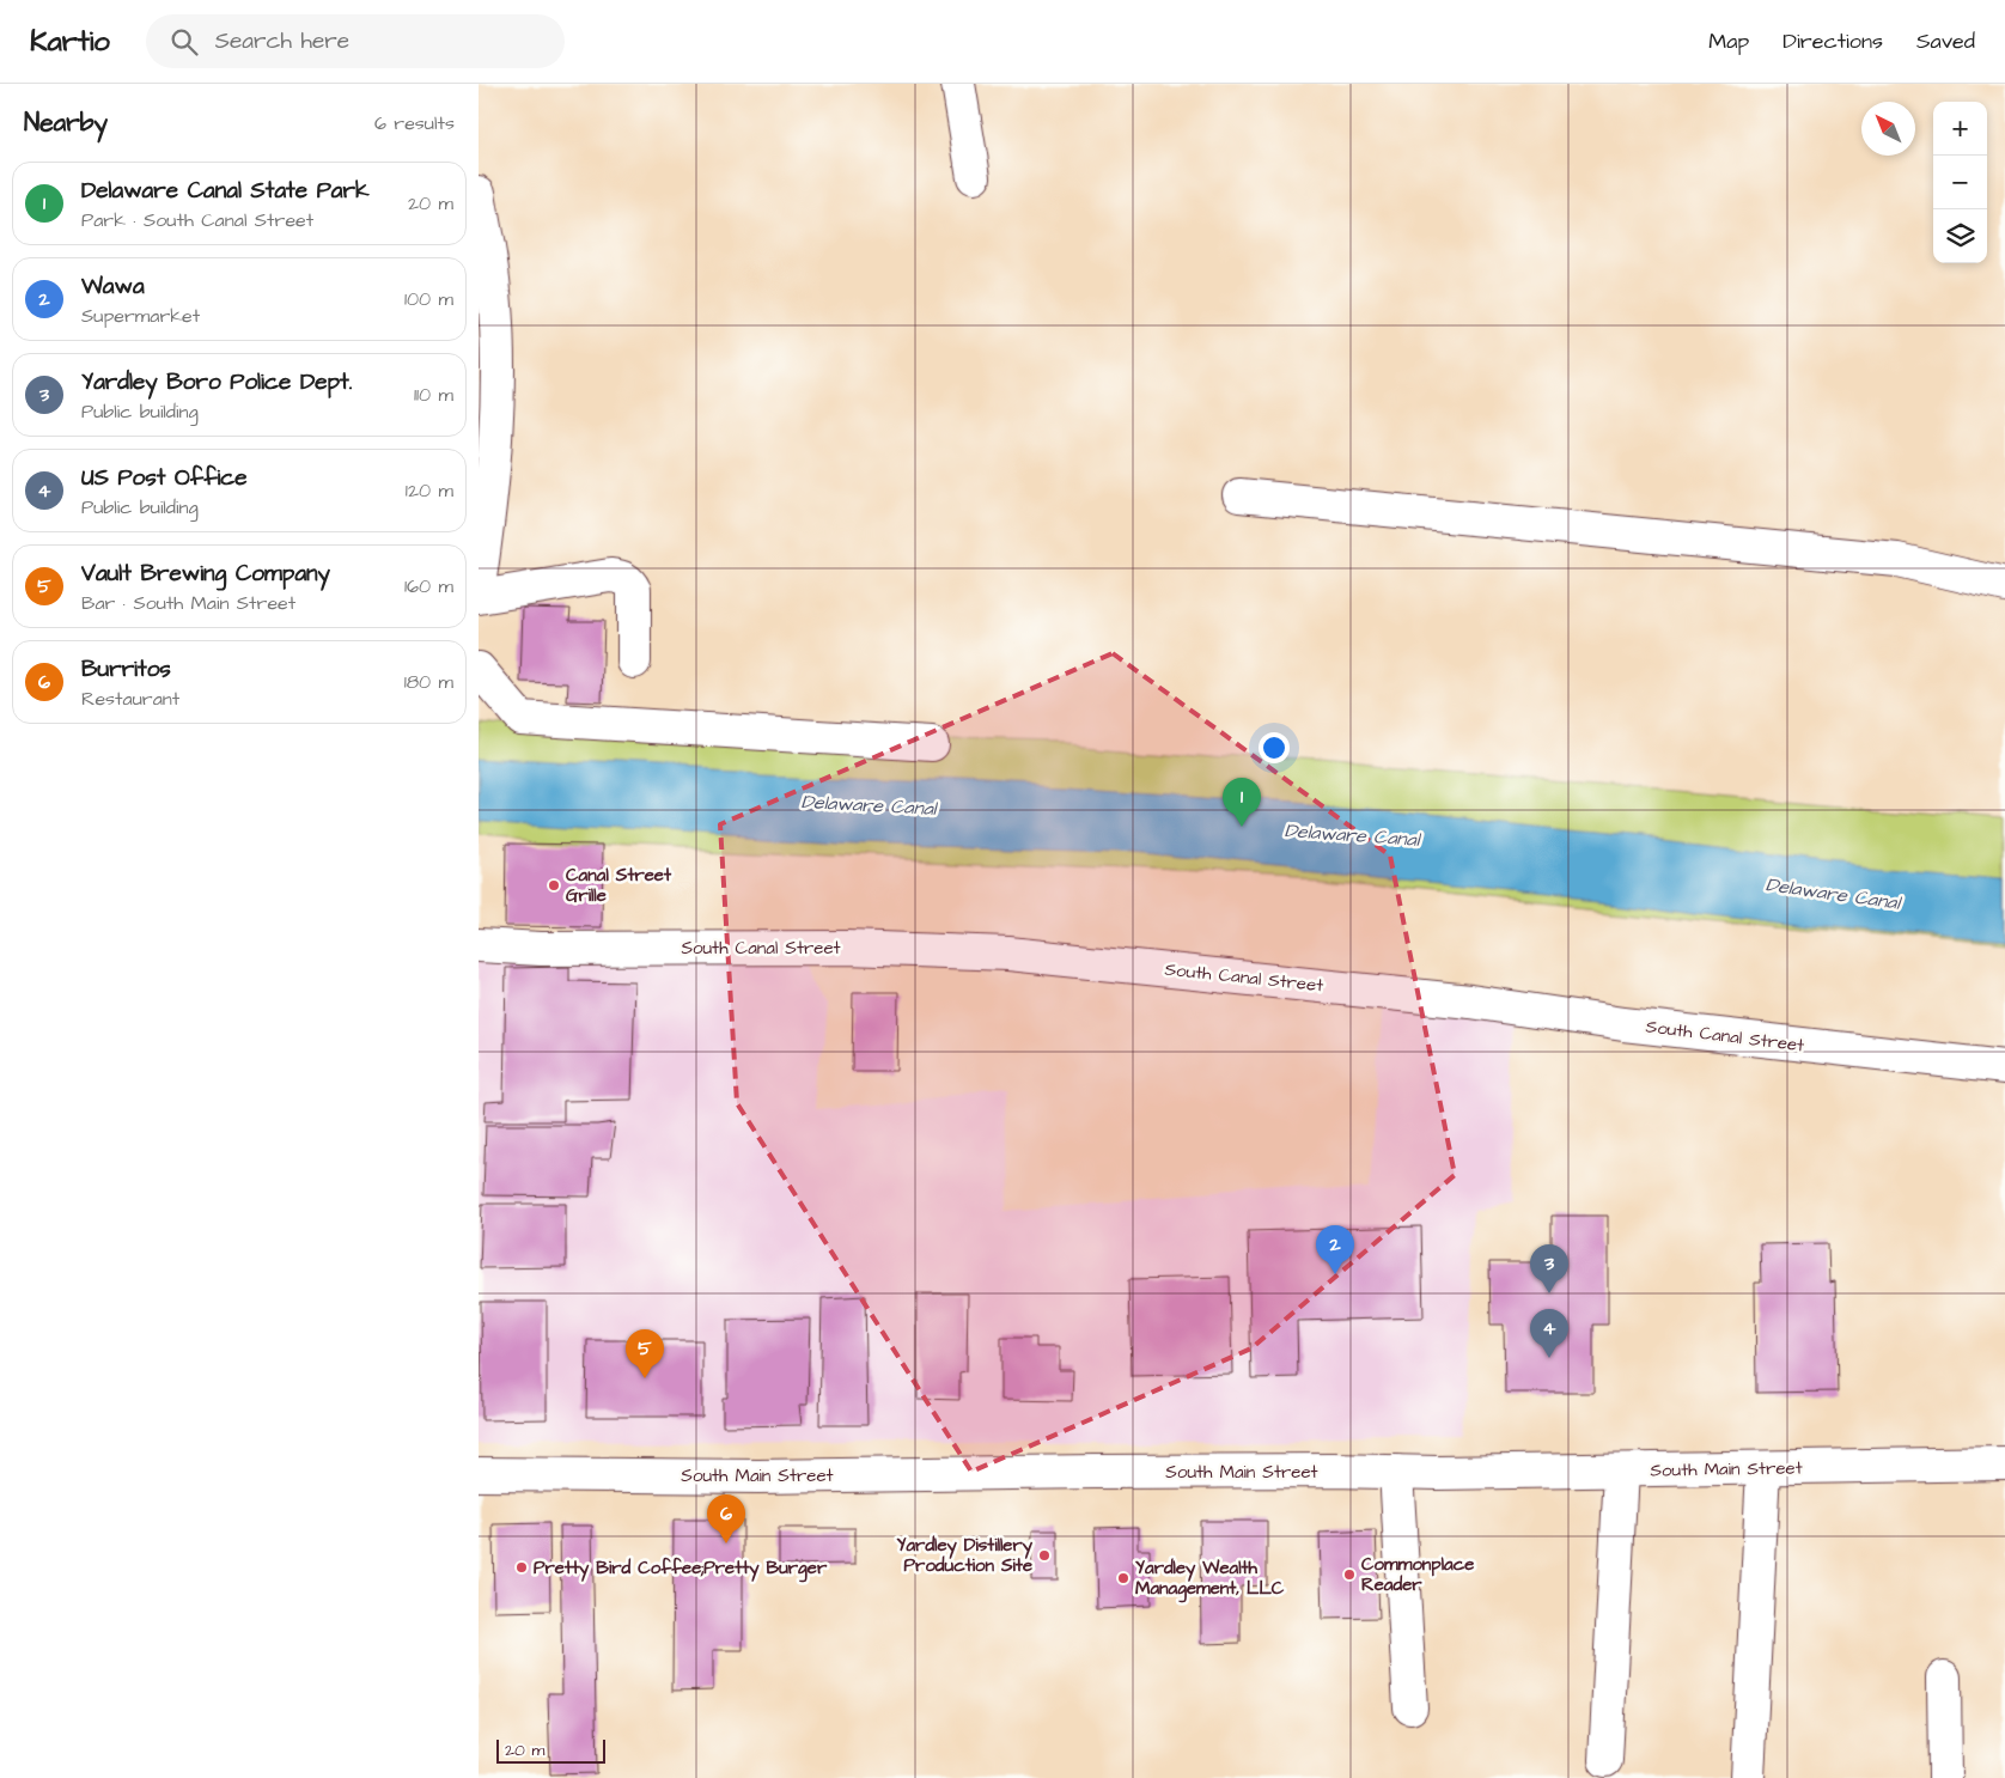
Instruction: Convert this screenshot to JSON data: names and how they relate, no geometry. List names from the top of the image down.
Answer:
{
  "streets": {
    "street": ["South Canal Street", "South Main Street"]
  },
  "water": ["Delaware Canal"],
  "places": [
    "Canal Street Grille",
    "Yardley Distillery Production Site",
    "Pretty Bird Coffee;Pretty Burger",
    "Commonplace Reader",
    "Yardley Wealth Management, LLC"
  ],
  "scale_bar": "20 m",
  "north": "top left",
  "page": {
    "header": "Kartio",
    "search": "Search here",
    "nav": ["Map", "Directions", "Saved"],
    "heading": ["Nearby", "6 results"],
    "map_buttons": ["+", "−"],
    "list": [
      {
        "mark": "1",
        "name": "Delaware Canal State Park",
        "note": "Park · South Canal Street",
        "value": "20 m"
      },
      {
        "mark": "2",
        "name": "Wawa",
        "note": "Supermarket",
        "value": "100 m"
      },
      {
        "mark": "3",
        "name": "Yardley Boro Police Dept.",
        "note": "Public building",
        "value": "110 m"
      },
      {
        "mark": "4",
        "name": "US Post Office",
        "note": "Public building",
        "value": "120 m"
      },
      {
        "mark": "5",
        "name": "Vault Brewing Company",
        "note": "Bar · South Main Street",
        "value": "160 m"
      },
      {
        "mark": "6",
        "name": "Burritos",
        "note": "Restaurant",
        "value": "180 m"
      }
    ],
    "pins": [
      "1",
      "2",
      "3",
      "4",
      "5",
      "6"
    ],
    "scale": "20 m"
  }
}
